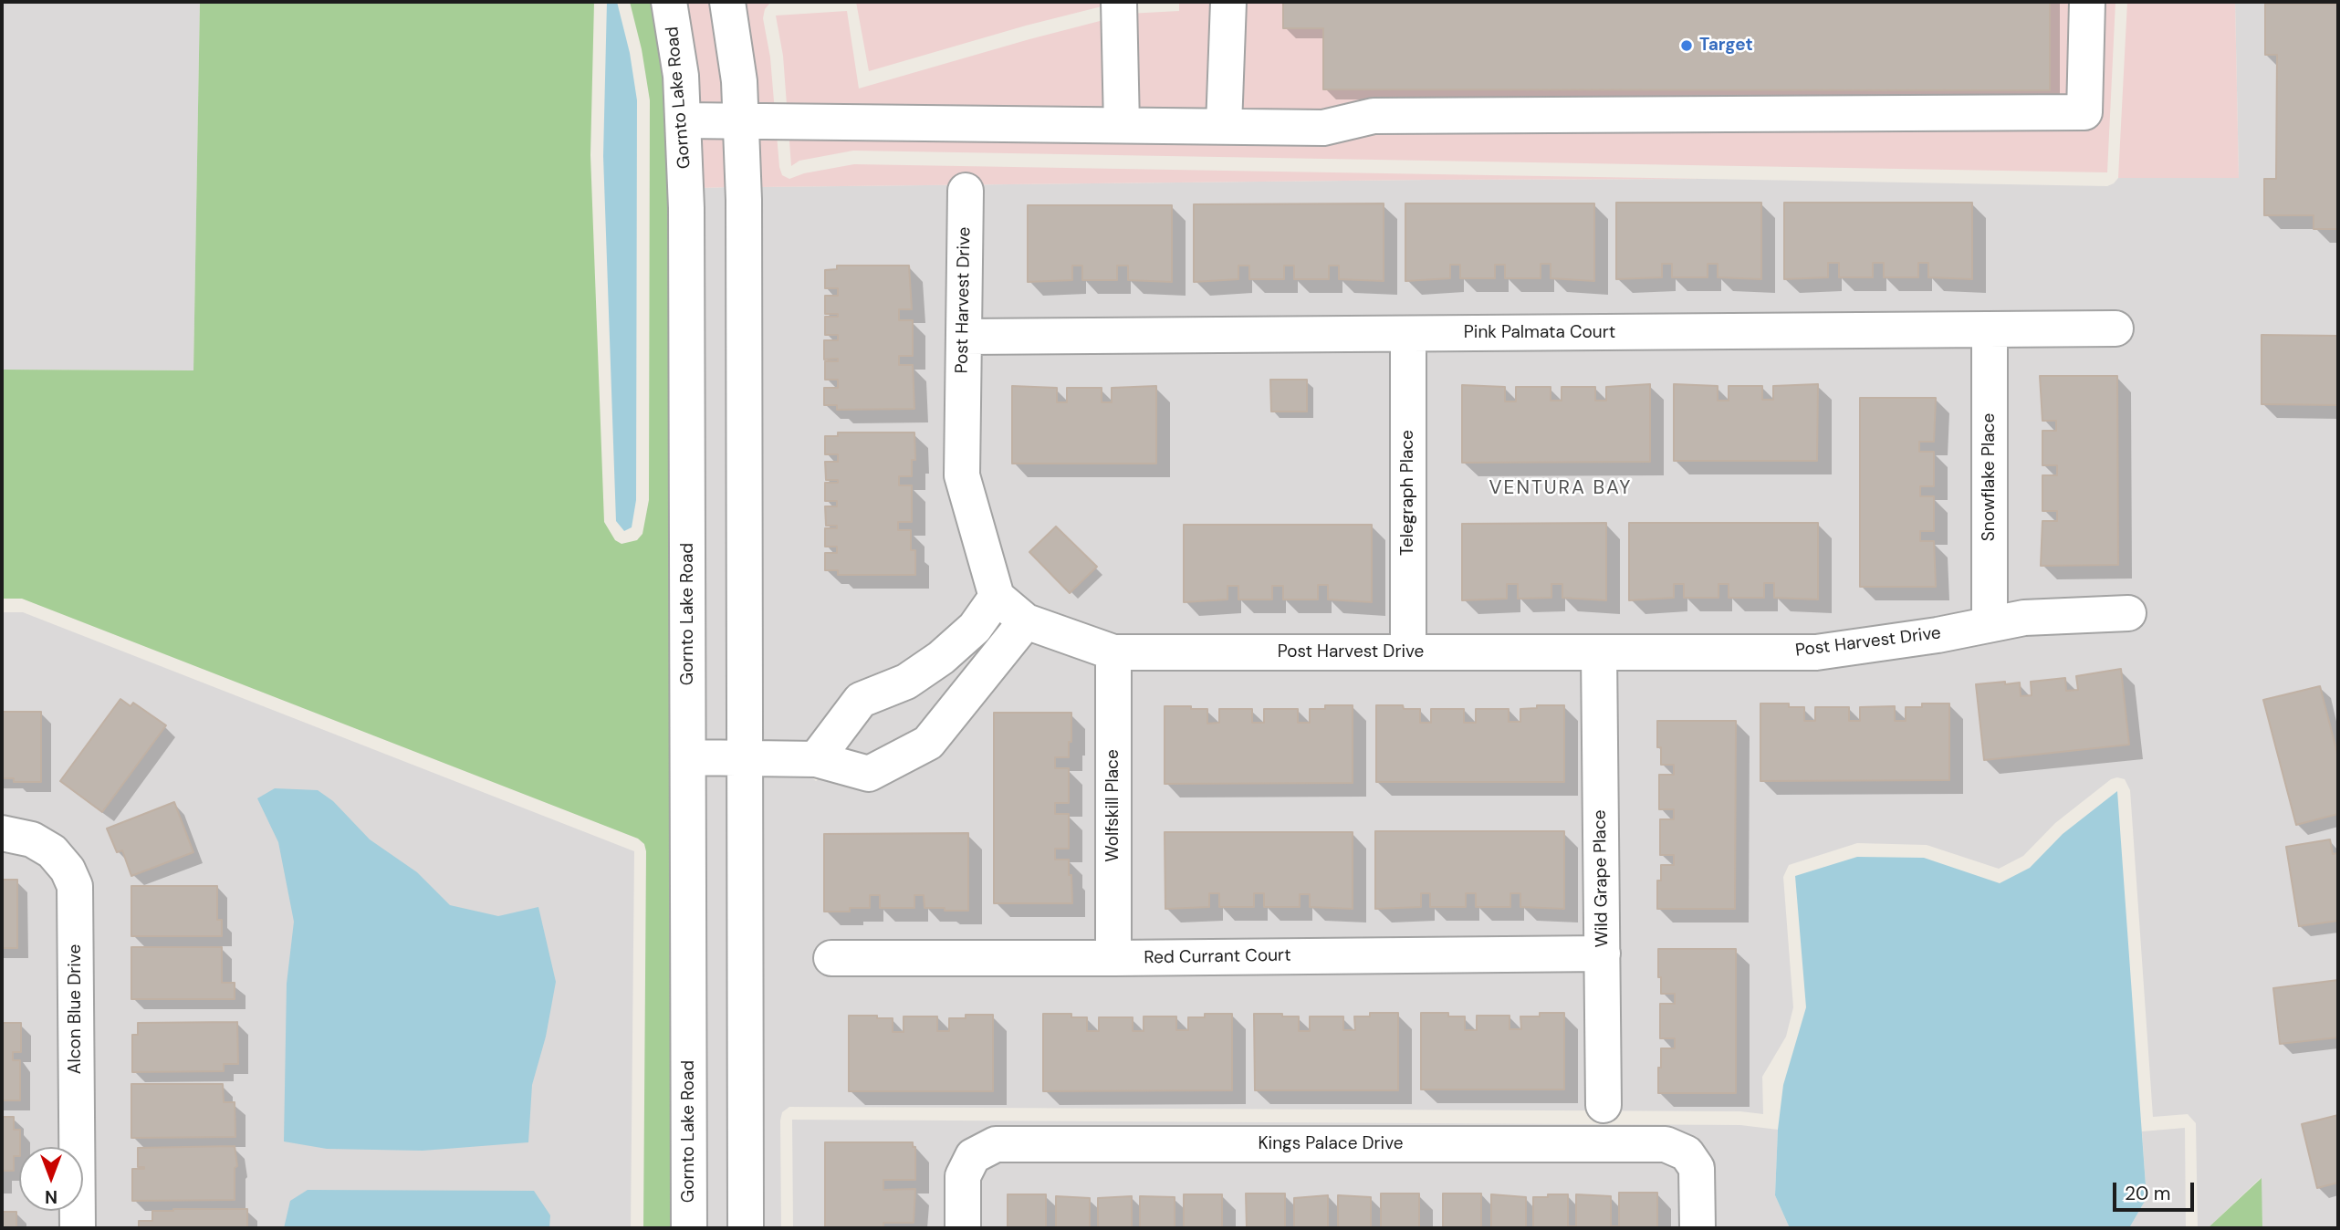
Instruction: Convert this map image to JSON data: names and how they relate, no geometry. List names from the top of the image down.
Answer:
{
  "streets": {
    "street": [
      "Gornto Lake Road",
      "Post Harvest Drive",
      "Pink Palmata Court",
      "Snowflake Place",
      "Telegraph Place",
      "Wolfskill Place",
      "Wild Grape Place",
      "Red Currant Court",
      "Alcon Blue Drive",
      "Kings Palace Drive"
    ]
  },
  "crossings": [
    ["Post Harvest Drive", "Pink Palmata Court"],
    ["Post Harvest Drive", "Snowflake Place"],
    ["Post Harvest Drive", "Telegraph Place"],
    ["Post Harvest Drive", "Wolfskill Place"],
    ["Post Harvest Drive", "Wild Grape Place"],
    ["Pink Palmata Court", "Snowflake Place"],
    ["Pink Palmata Court", "Telegraph Place"],
    ["Wolfskill Place", "Red Currant Court"],
    ["Wild Grape Place", "Red Currant Court"]
  ],
  "districts": ["VENTURA BAY"],
  "places": ["Target"],
  "scale_bar": "20 m",
  "north": "bottom"
}
